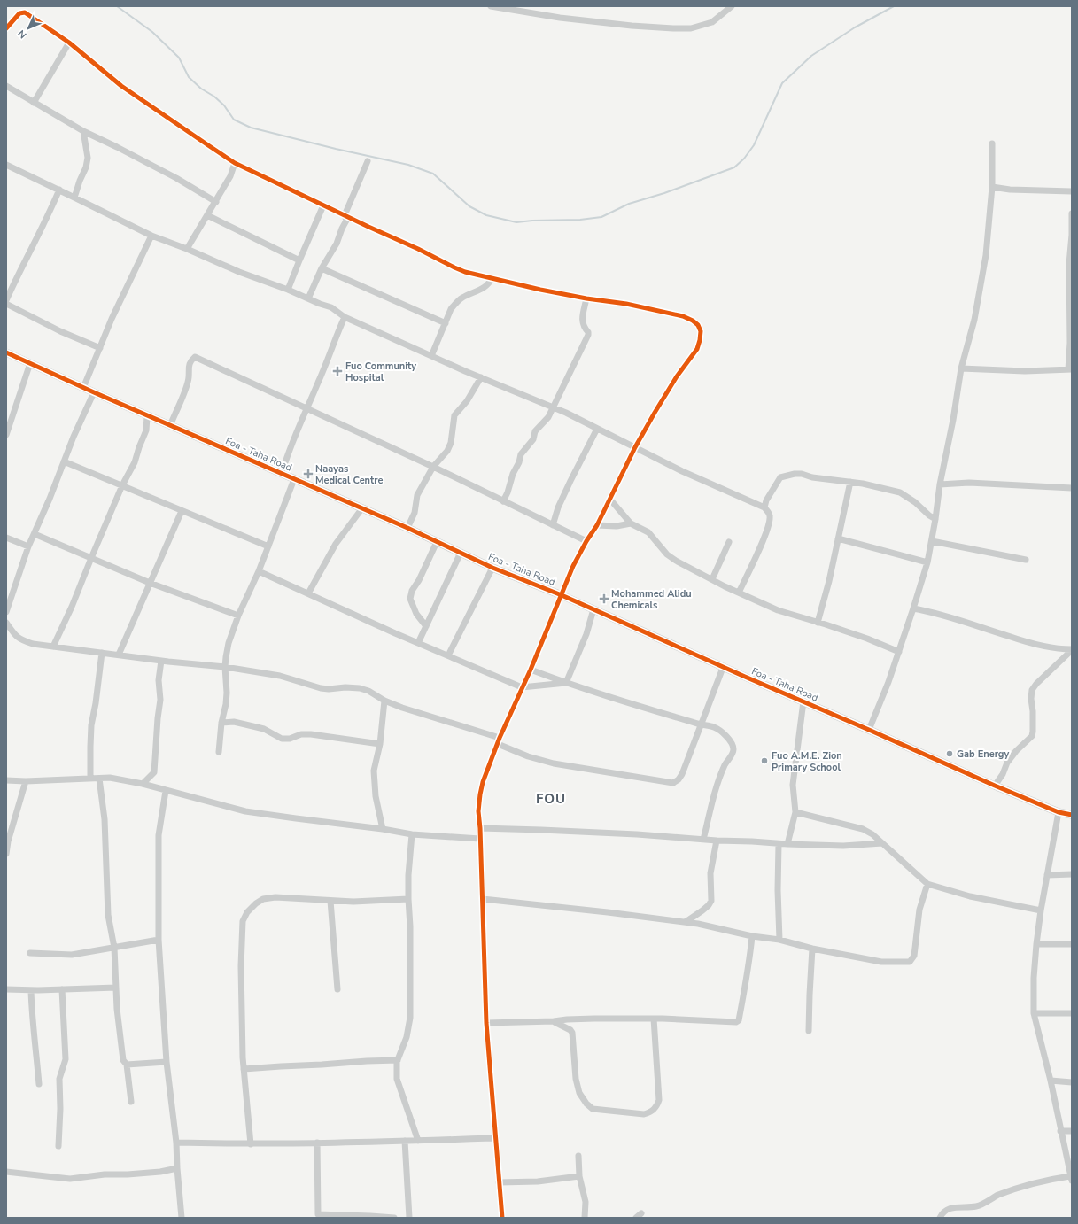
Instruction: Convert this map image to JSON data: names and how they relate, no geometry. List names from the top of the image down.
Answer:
{
  "streets": {
    "street": ["Foa - Taha Road"]
  },
  "districts": ["FOU"],
  "places": {
    "health": ["Fuo Community Hospital", "Naayas Medical Centre", "Mohammed Alidu Chemicals"],
    "other": ["Gab Energy", "Fuo A.M.E. Zion Primary School"]
  },
  "north": "bottom left"
}
